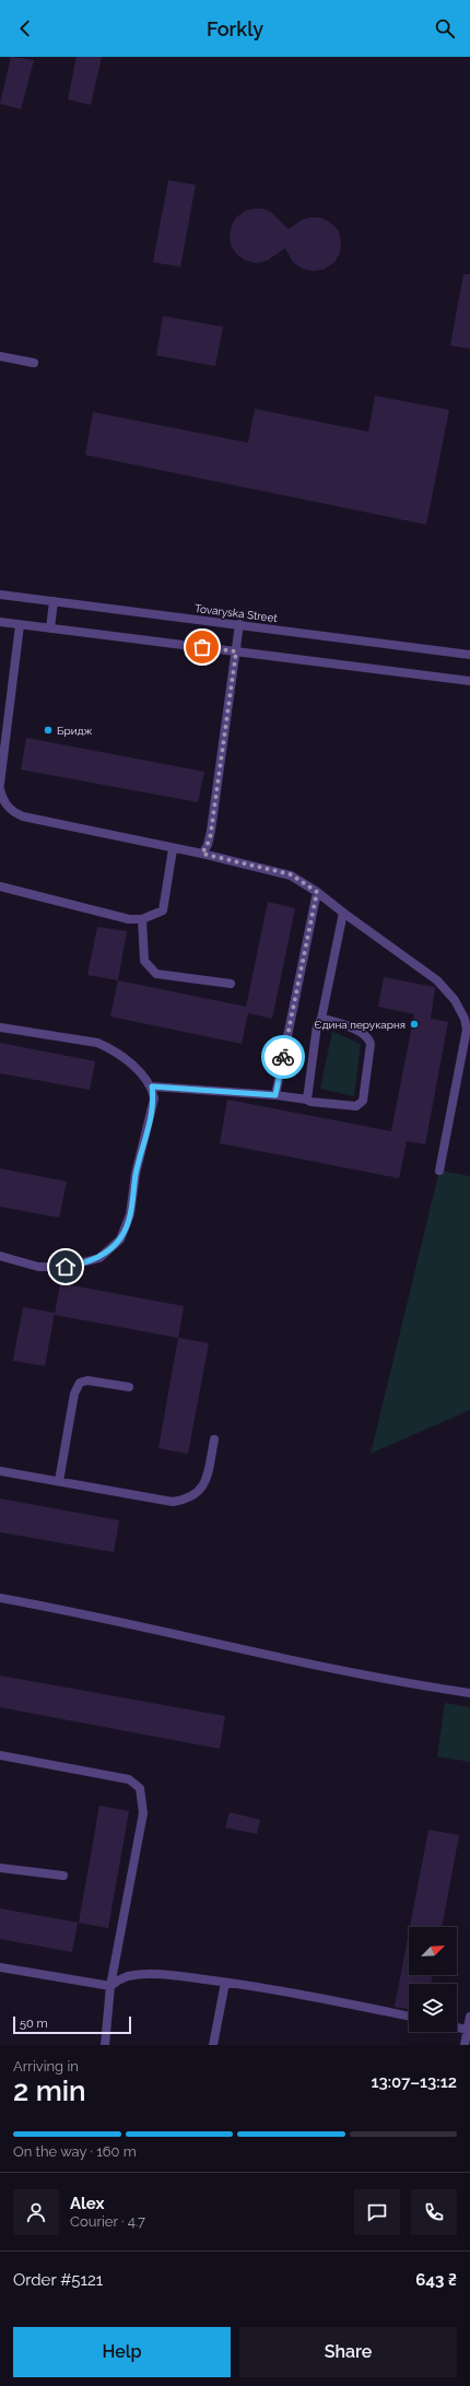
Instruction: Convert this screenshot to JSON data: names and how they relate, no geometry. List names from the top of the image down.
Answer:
{
  "streets": {
    "street": ["Tovaryska Street"]
  },
  "places": ["Бридж", "Єдина перукарня"],
  "scale_bar": "50 m",
  "north": "top right",
  "page": {
    "header": "Forkly",
    "scale": "50 m",
    "heading": ["2 min", "Arriving in", "13:07–13:12"],
    "panel": [
      "Alex",
      "Courier · 4.7",
      "Order #5121",
      "643 ₴"
    ],
    "bar": "On the way · 160 m",
    "buttons": ["Help", "Share"]
  }
}
